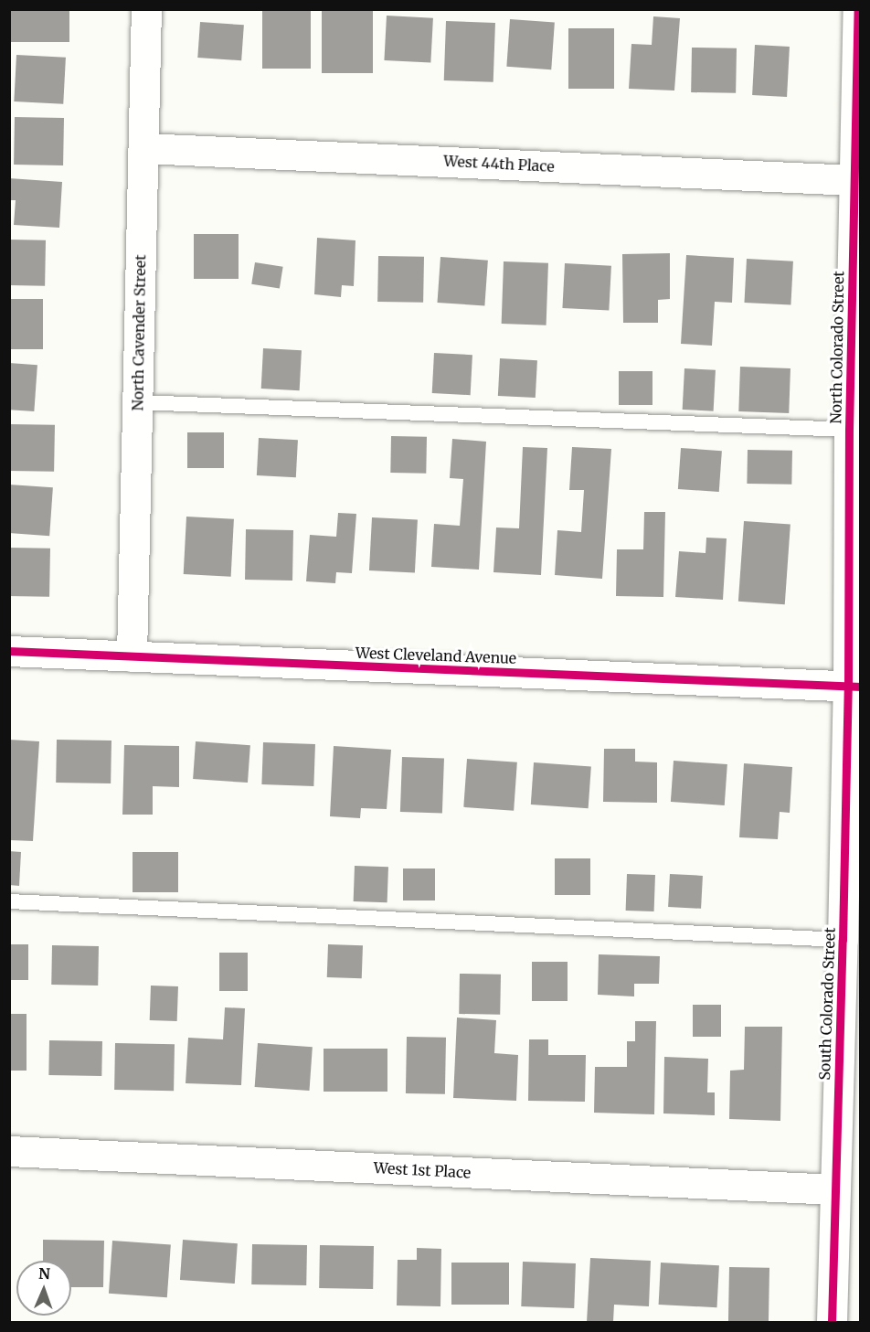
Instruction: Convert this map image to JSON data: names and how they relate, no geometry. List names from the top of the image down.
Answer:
{
  "streets": {
    "street": [
      "West 44th Place",
      "North Cavender Street",
      "North Colorado Street",
      "West Cleveland Avenue",
      "South Colorado Street",
      "West 1st Place"
    ]
  },
  "crossings": [
    ["West 44th Place", "North Cavender Street"],
    ["West 44th Place", "North Colorado Street"],
    ["North Cavender Street", "West Cleveland Avenue"],
    ["North Colorado Street", "West Cleveland Avenue"],
    ["North Colorado Street", "South Colorado Street"],
    ["West Cleveland Avenue", "South Colorado Street"],
    ["South Colorado Street", "West 1st Place"]
  ],
  "north": "top"
}
